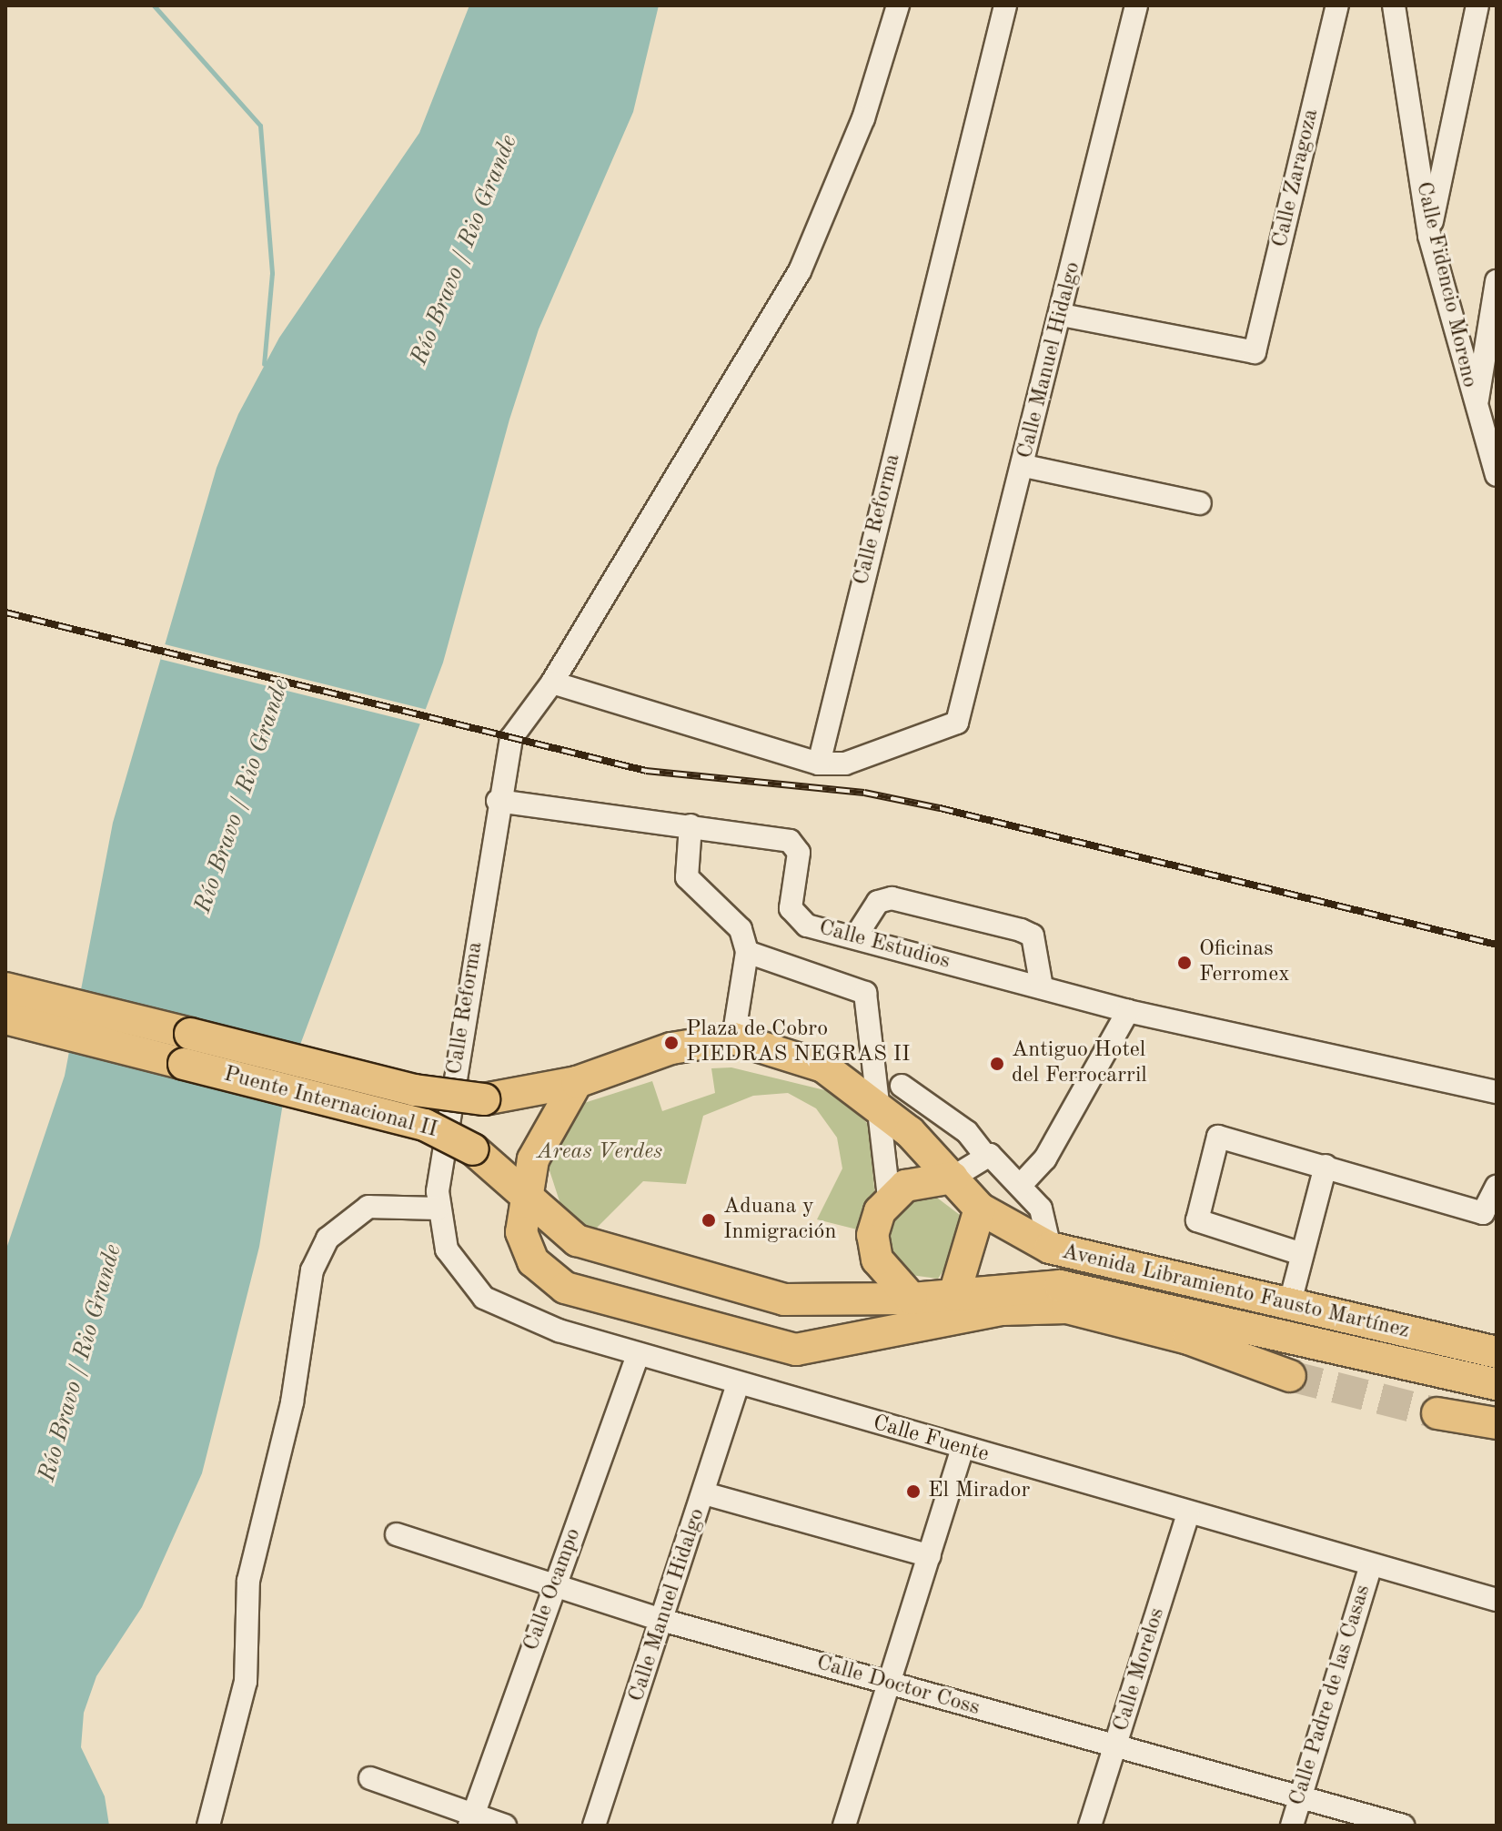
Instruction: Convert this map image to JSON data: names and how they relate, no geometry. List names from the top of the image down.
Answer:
{
  "streets": {
    "highway": ["Puente Internacional II", "Avenida Libramiento Fausto Martínez"],
    "street": [
      "Calle Zaragoza",
      "Calle Fidencio Moreno",
      "Calle Manuel Hidalgo",
      "Calle Reforma",
      "Calle Estudios",
      "Calle Fuente",
      "Calle Ocampo",
      "Calle Morelos",
      "Calle Doctor Coss",
      "Calle Padre de las Casas"
    ]
  },
  "crossings": [
    ["Calle Zaragoza", "Calle Manuel Hidalgo"],
    ["Calle Manuel Hidalgo", "Calle Reforma"],
    ["Calle Manuel Hidalgo", "Calle Fuente"],
    ["Calle Manuel Hidalgo", "Calle Doctor Coss"],
    ["Calle Reforma", "Calle Estudios"],
    ["Calle Reforma", "Calle Fuente"],
    ["Puente Internacional II", "Avenida Libramiento Fausto Martínez"],
    ["Calle Fuente", "Calle Ocampo"],
    ["Calle Fuente", "Calle Morelos"],
    ["Calle Fuente", "Calle Padre de las Casas"],
    ["Calle Ocampo", "Calle Doctor Coss"],
    ["Calle Morelos", "Calle Doctor Coss"],
    ["Calle Doctor Coss", "Calle Padre de las Casas"]
  ],
  "water": ["Río Bravo / Rio Grande"],
  "parks": ["Areas Verdes"],
  "places": [
    "Oficinas Ferromex",
    "Plaza de Cobro PIEDRAS NEGRAS II",
    "Antiguo Hotel del Ferrocarril",
    "Aduana y Inmigración",
    "El Mirador"
  ]
}
